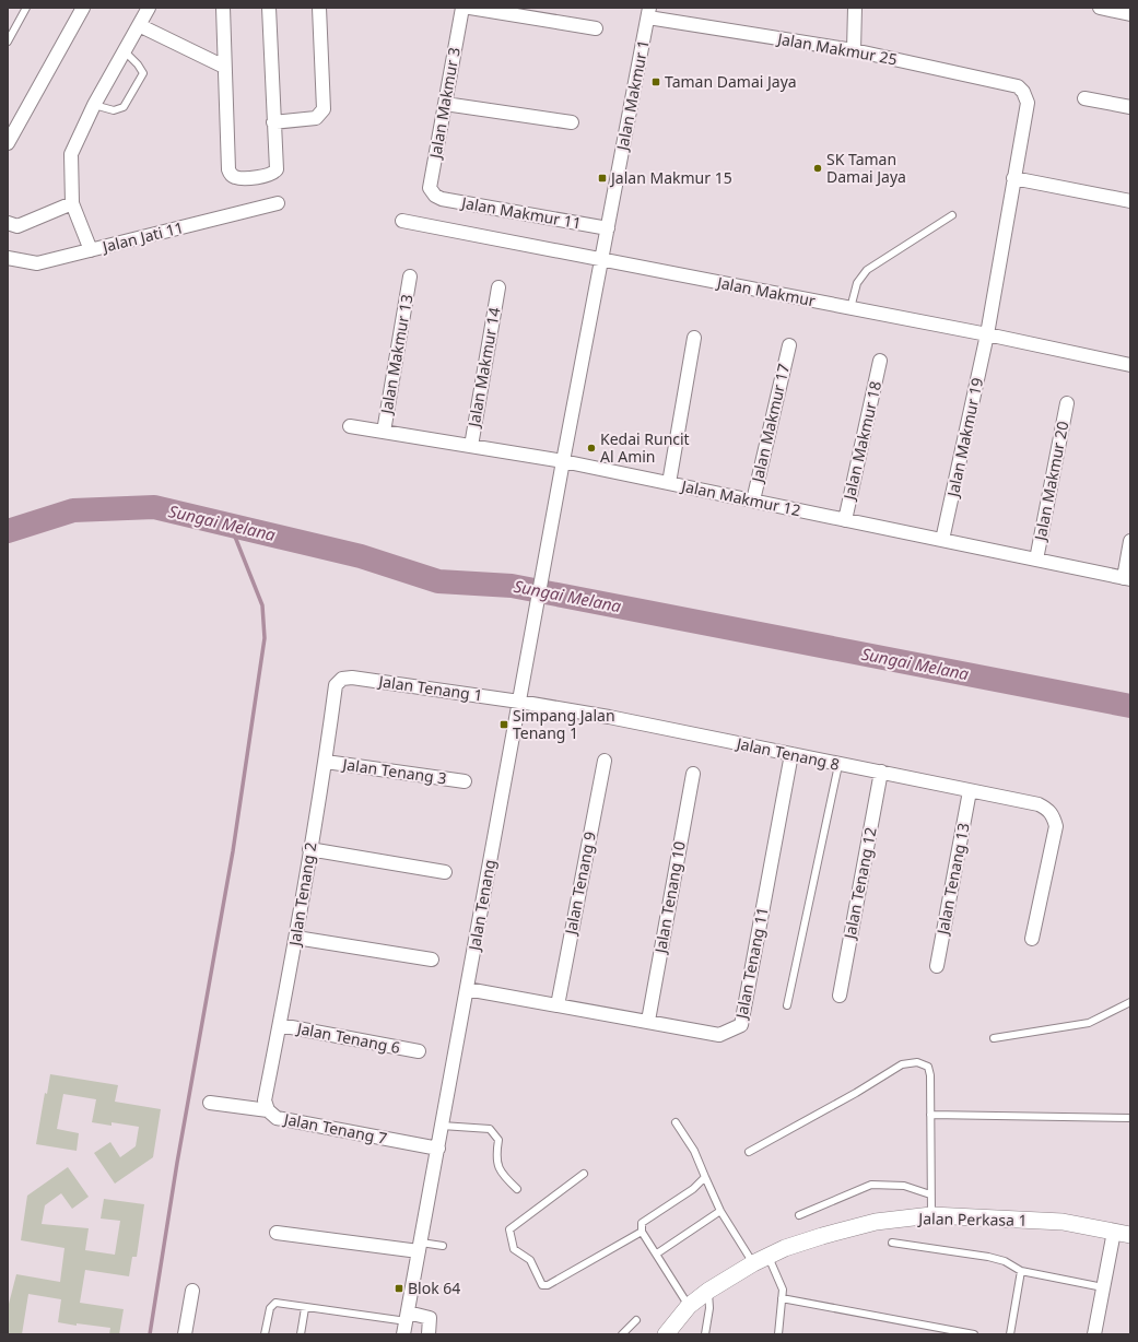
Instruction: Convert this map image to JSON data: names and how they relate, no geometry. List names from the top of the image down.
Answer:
{
  "streets": {
    "street": [
      "Jalan Makmur 25",
      "Jalan Makmur 1",
      "Jalan Makmur 3",
      "Jalan Makmur 11",
      "Jalan Jati 11",
      "Jalan Makmur",
      "Jalan Makmur 13",
      "Jalan Makmur 14",
      "Jalan Makmur 17",
      "Jalan Makmur 19",
      "Jalan Makmur 18",
      "Jalan Makmur 20",
      "Jalan Makmur 12",
      "Jalan Tenang 1",
      "Jalan Tenang 8",
      "Jalan Tenang 3",
      "Jalan Tenang 13",
      "Jalan Tenang 9",
      "Jalan Tenang 12",
      "Jalan Tenang 2",
      "Jalan Tenang 10",
      "Jalan Tenang",
      "Jalan Tenang 11",
      "Jalan Tenang 6",
      "Jalan Tenang 7",
      "Jalan Perkasa 1"
    ]
  },
  "crossings": [
    ["Jalan Makmur 25", "Jalan Makmur 1"],
    ["Jalan Makmur 25", "Jalan Makmur 19"],
    ["Jalan Makmur 1", "Jalan Makmur 11"],
    ["Jalan Makmur 1", "Jalan Makmur"],
    ["Jalan Makmur 3", "Jalan Makmur 11"],
    ["Jalan Makmur", "Jalan Makmur 19"],
    ["Jalan Makmur 13", "Jalan Makmur 12"],
    ["Jalan Makmur 14", "Jalan Makmur 12"],
    ["Jalan Makmur 17", "Jalan Makmur 12"],
    ["Jalan Makmur 19", "Jalan Makmur 12"],
    ["Jalan Makmur 18", "Jalan Makmur 12"],
    ["Jalan Makmur 20", "Jalan Makmur 12"],
    ["Jalan Makmur 12", "Jalan Tenang"],
    ["Jalan Tenang 1", "Jalan Tenang 8"],
    ["Jalan Tenang 1", "Jalan Tenang 2"],
    ["Jalan Tenang 1", "Jalan Tenang"],
    ["Jalan Tenang 8", "Jalan Tenang 13"],
    ["Jalan Tenang 8", "Jalan Tenang 12"],
    ["Jalan Tenang 8", "Jalan Tenang"],
    ["Jalan Tenang 8", "Jalan Tenang 11"],
    ["Jalan Tenang 3", "Jalan Tenang 2"],
    ["Jalan Tenang 9", "Jalan Tenang 11"],
    ["Jalan Tenang 2", "Jalan Tenang 6"],
    ["Jalan Tenang 2", "Jalan Tenang 7"],
    ["Jalan Tenang 10", "Jalan Tenang 11"],
    ["Jalan Tenang", "Jalan Tenang 11"],
    ["Jalan Tenang", "Jalan Tenang 7"]
  ],
  "water": ["Sungai Melana"],
  "places": {
    "transit": [
      "Taman Damai Jaya",
      "Jalan Makmur 15",
      "Simpang Jalan Tenang 1",
      "Blok 64"
    ],
    "other": ["SK Taman Damai Jaya", "Kedai Runcit Al Amin"]
  }
}
